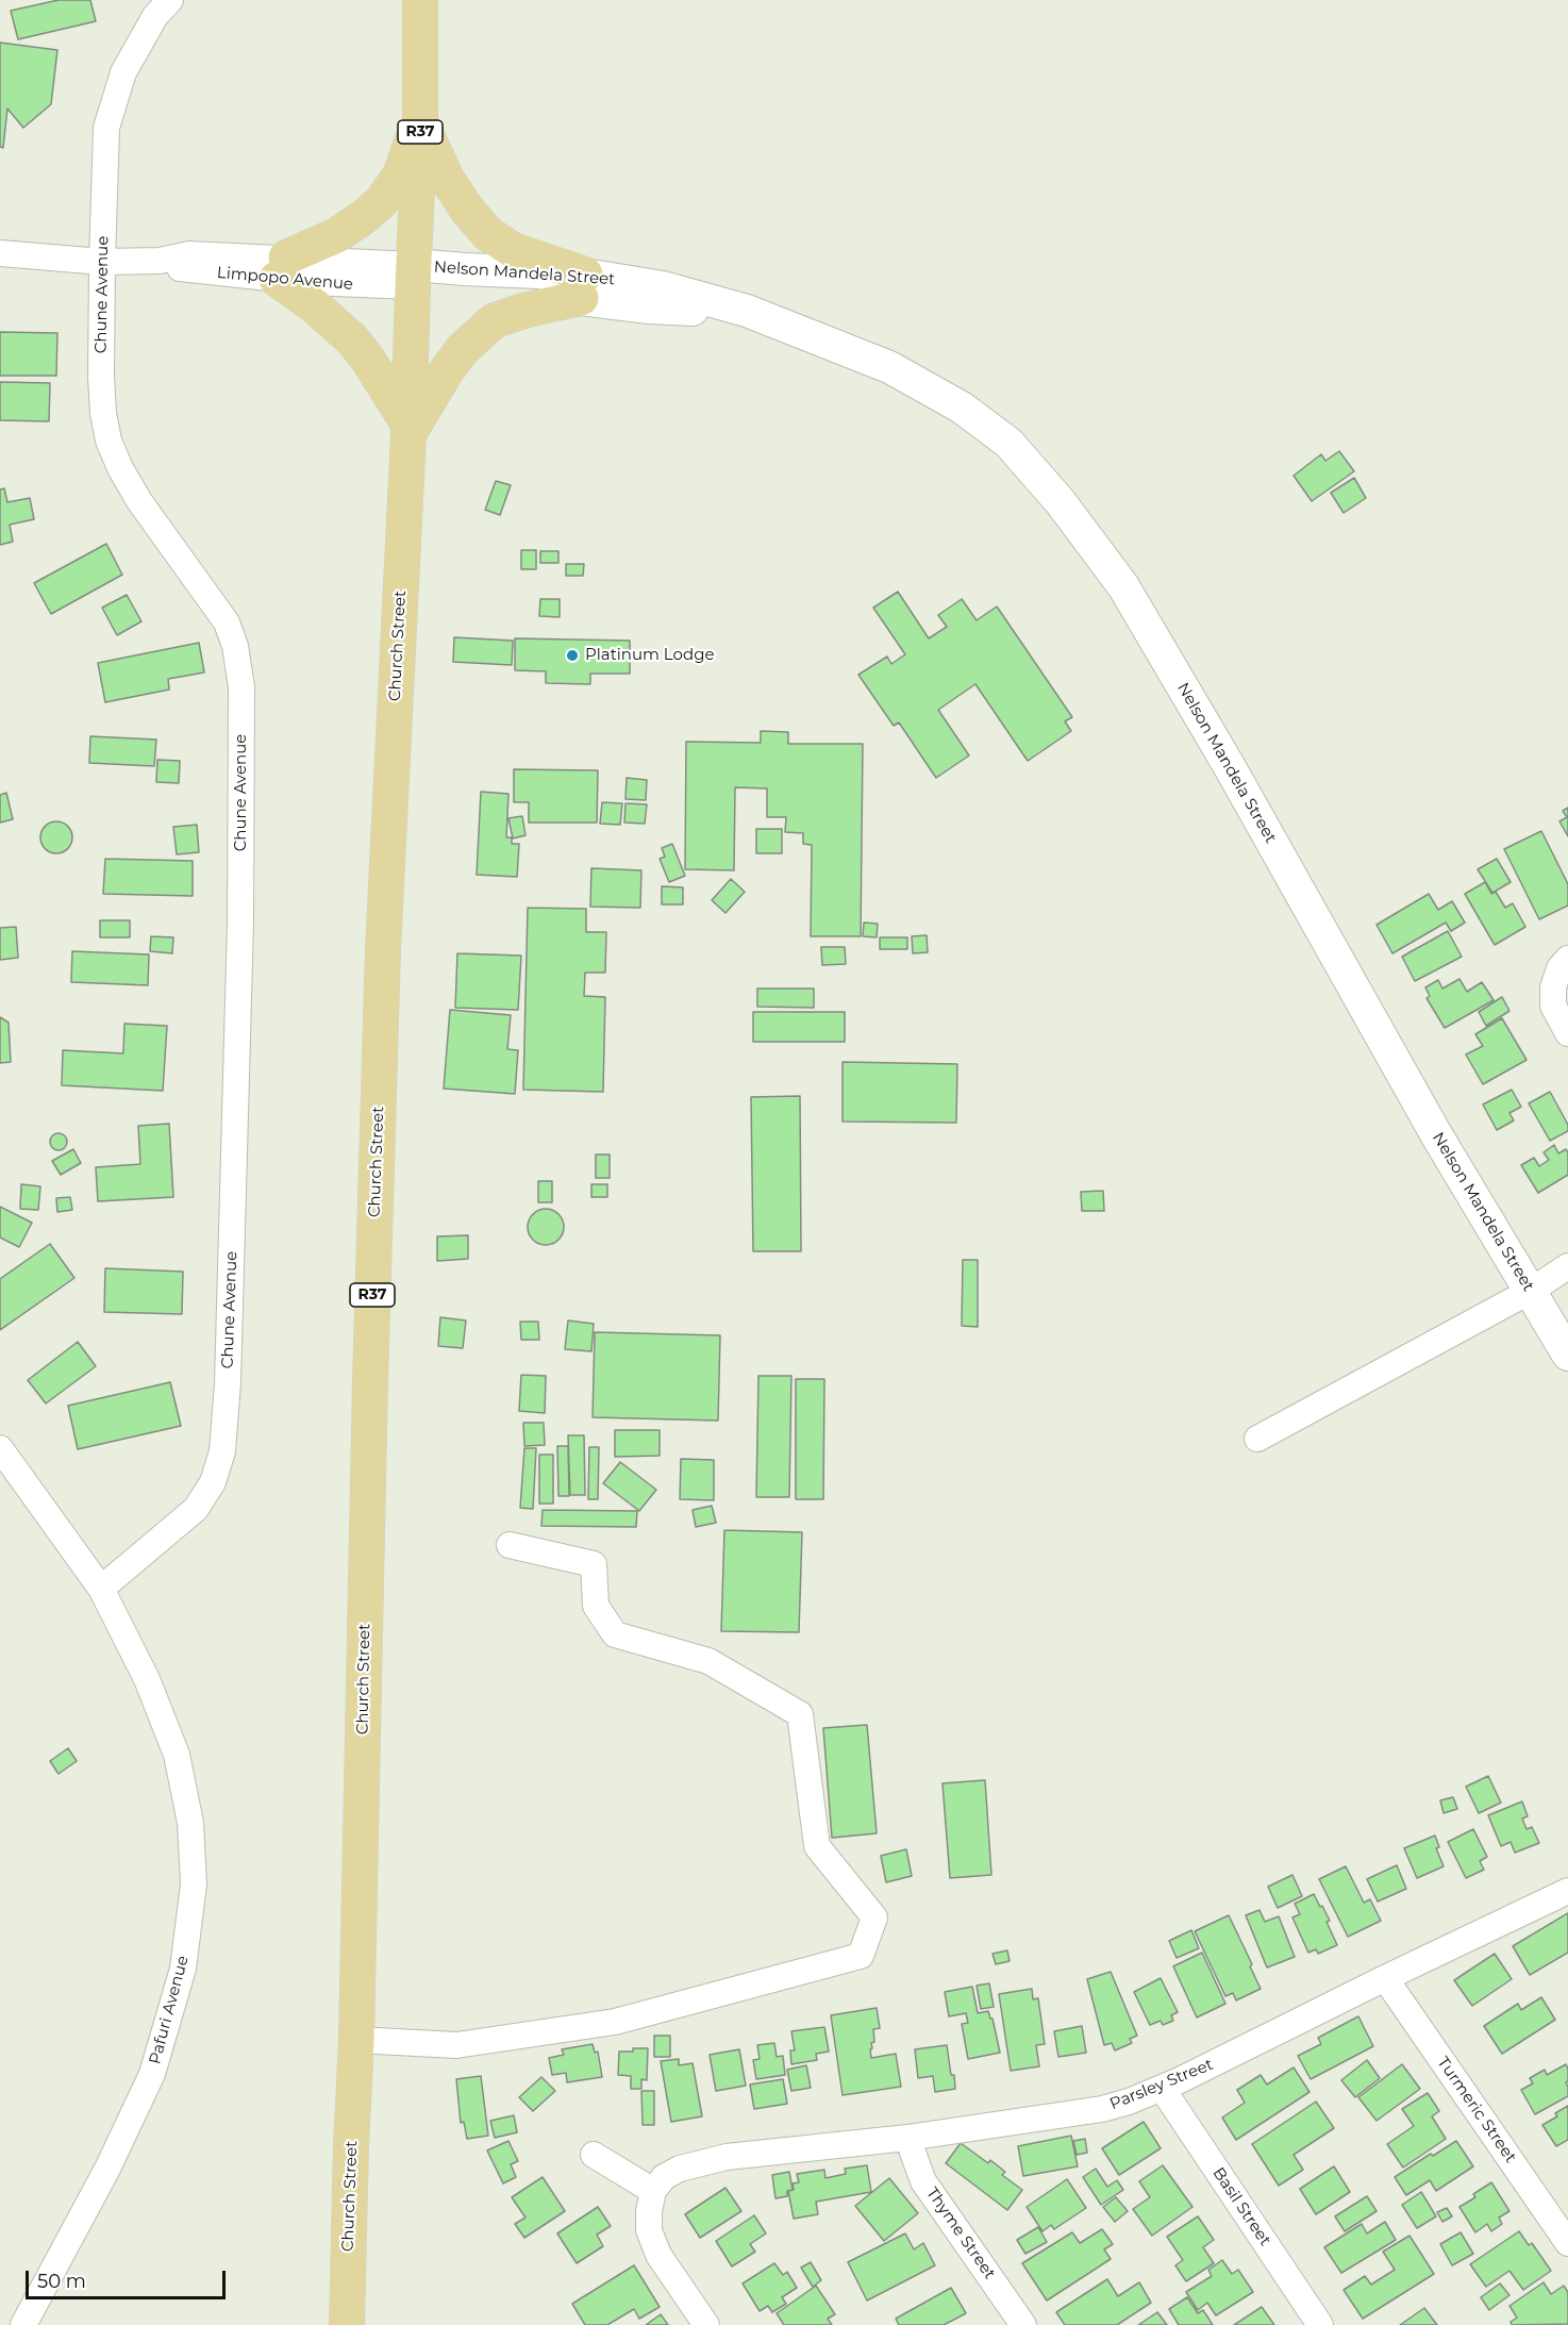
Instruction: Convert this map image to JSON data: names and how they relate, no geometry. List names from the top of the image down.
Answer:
{
  "streets": {
    "main road": ["R37", "Church Street"],
    "street": [
      "Nelson Mandela Street",
      "Limpopo Avenue",
      "Chune Avenue",
      "Pafuri Avenue",
      "Parsley Street",
      "Turmeric Street",
      "Basil Street",
      "Thyme Street"
    ]
  },
  "crossings": [
    ["Nelson Mandela Street", "Limpopo Avenue"],
    ["Nelson Mandela Street", "Church Street"],
    ["Limpopo Avenue", "Chune Avenue"],
    ["Limpopo Avenue", "Church Street"],
    ["Chune Avenue", "Pafuri Avenue"],
    ["Parsley Street", "Turmeric Street"],
    ["Parsley Street", "Basil Street"],
    ["Parsley Street", "Thyme Street"]
  ],
  "places": ["Platinum Lodge"],
  "scale_bar": "50 m"
}
